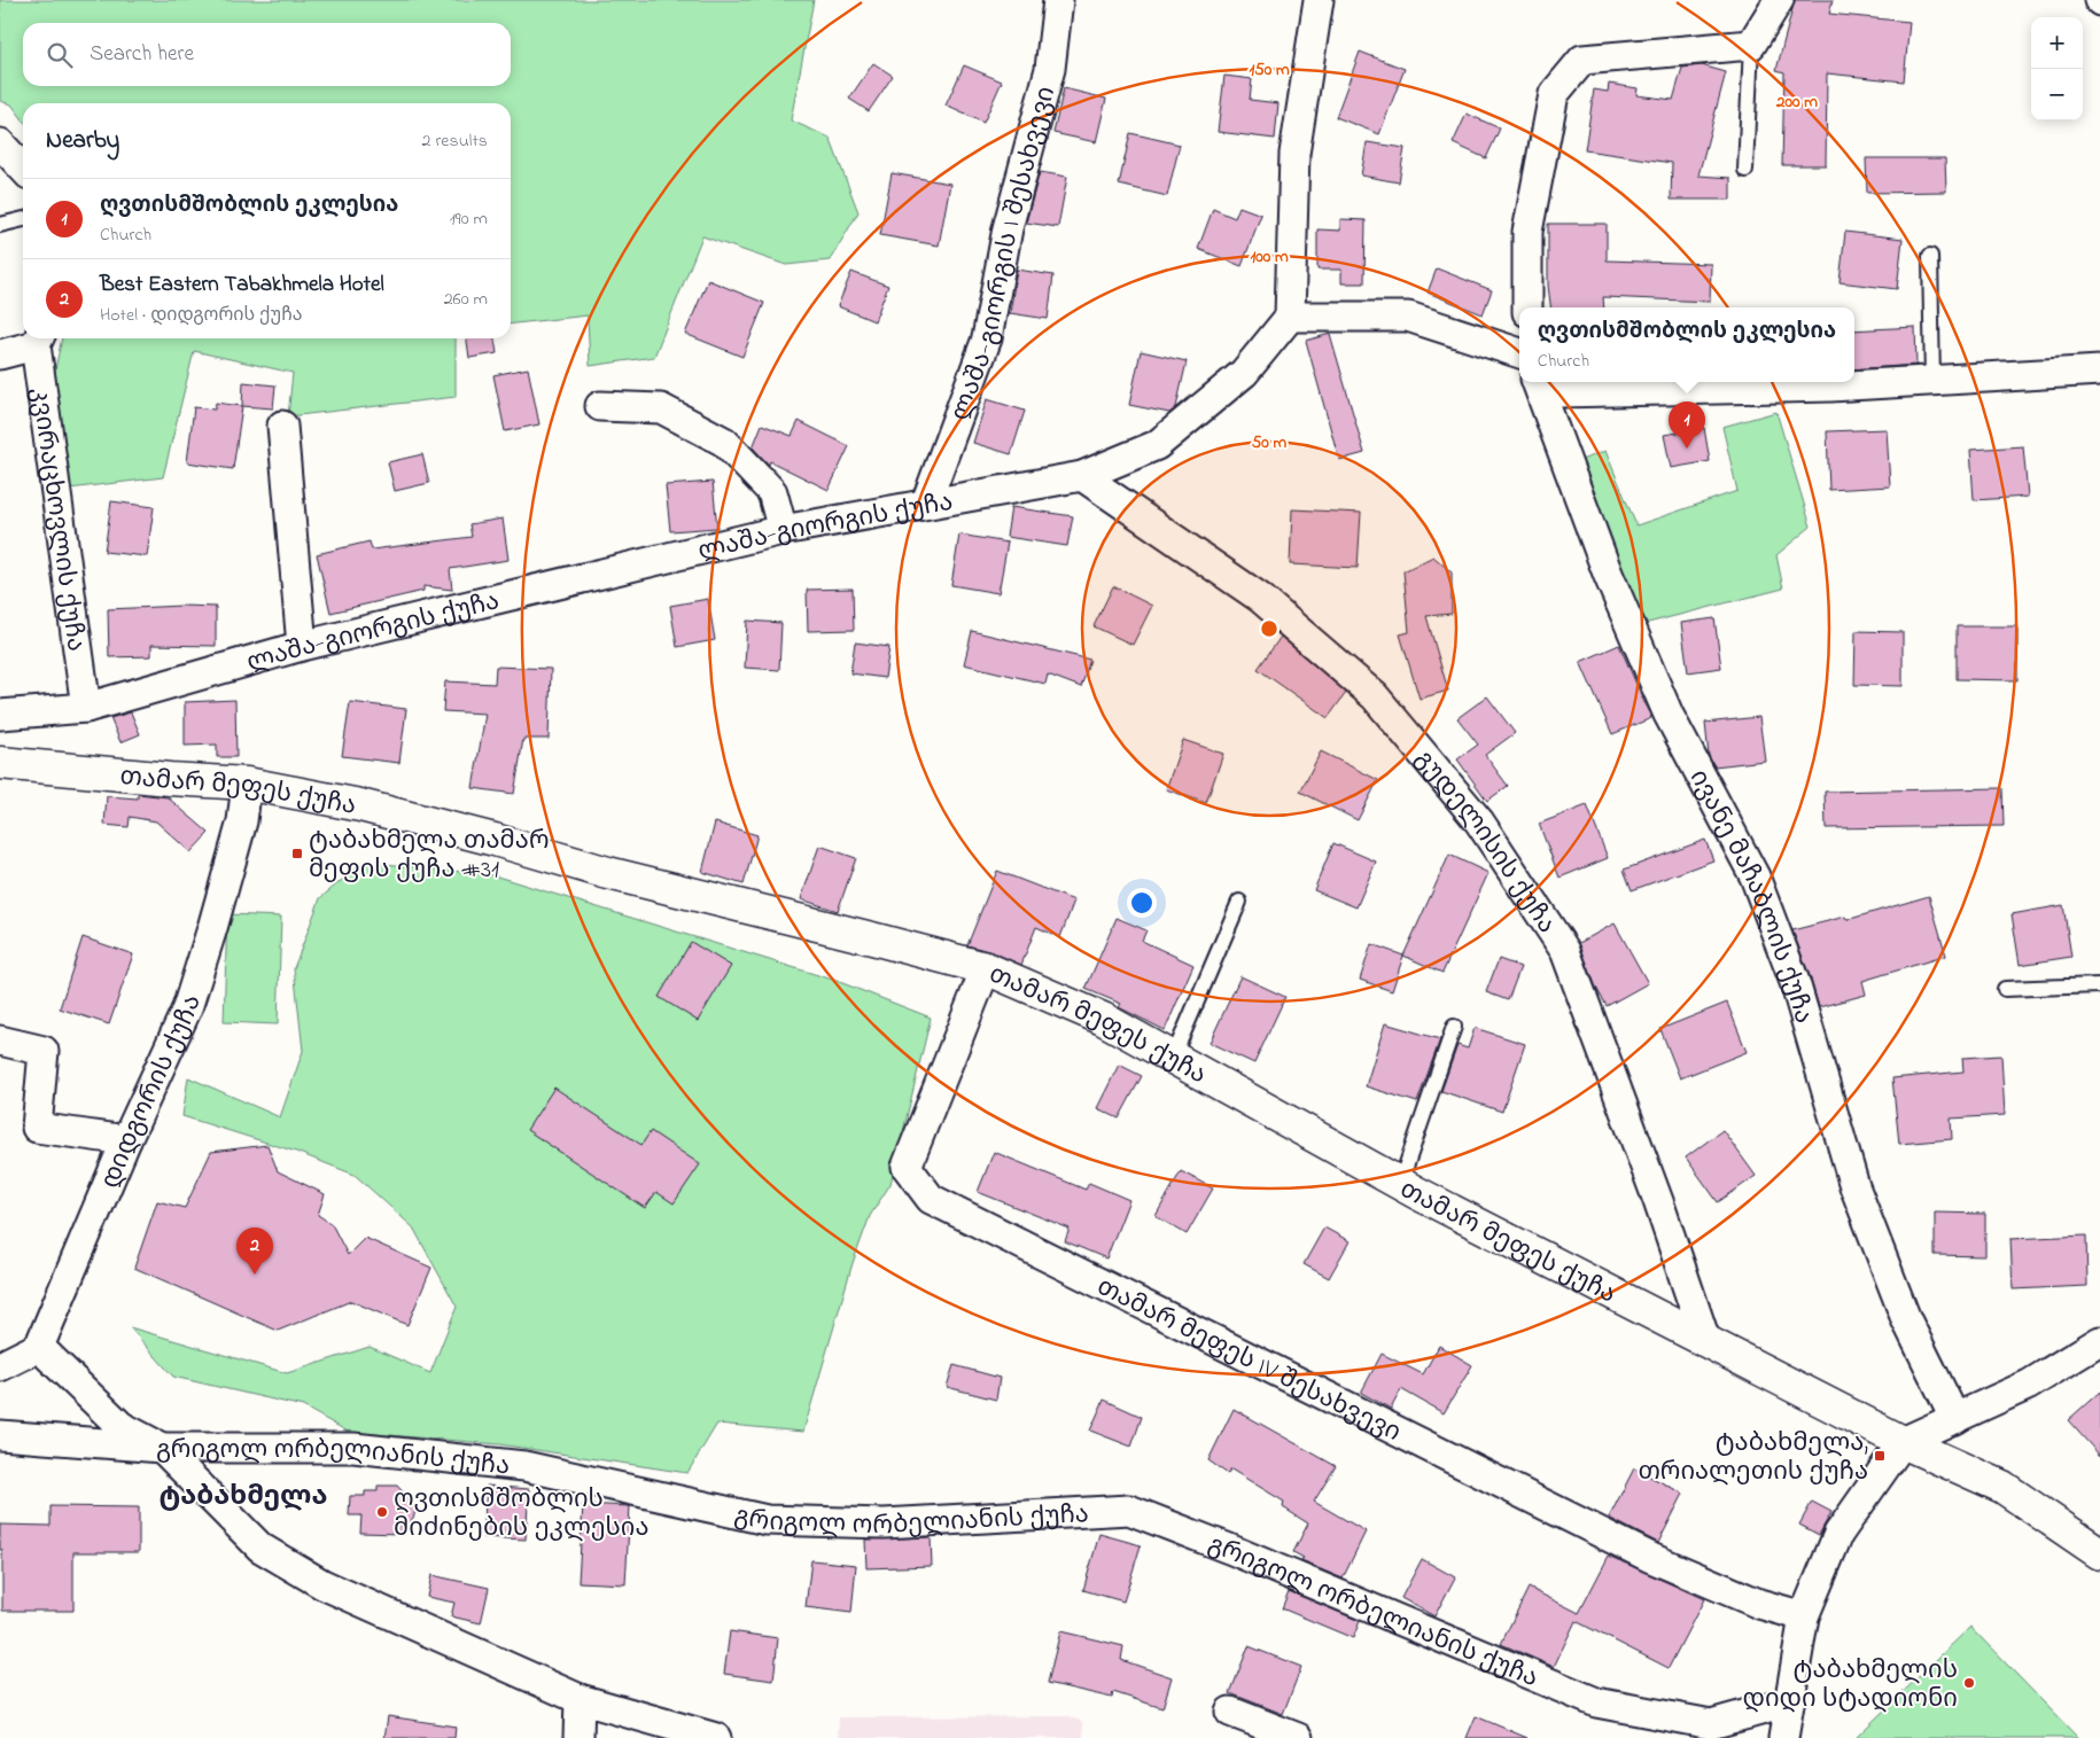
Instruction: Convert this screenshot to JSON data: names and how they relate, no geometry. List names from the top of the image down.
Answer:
{
  "streets": {
    "street": [
      "ლაშა-გიორგის I შესახვევი",
      "კვირაცხოვლის ქუჩა",
      "ლაშა-გიორგის ქუჩა",
      "თამარ მეფეს ქუჩა",
      "გუდელისის ქუჩა",
      "ივანე მაჩაბლის ქუჩა",
      "დიდგორის ქუჩა",
      "თამარ მეფეს IV შესახვევი",
      "გრიგოლ ორბელიანის ქუჩა"
    ]
  },
  "crossings": [
    ["ლაშა-გიორგის I შესახვევი", "ლაშა-გიორგის ქუჩა"],
    ["კვირაცხოვლის ქუჩა", "ლაშა-გიორგის ქუჩა"],
    ["ლაშა-გიორგის ქუჩა", "გუდელისის ქუჩა"],
    ["თამარ მეფეს ქუჩა", "გუდელისის ქუჩა"],
    ["თამარ მეფეს ქუჩა", "დიდგორის ქუჩა"],
    ["თამარ მეფეს ქუჩა", "თამარ მეფეს IV შესახვევი"]
  ],
  "districts": ["ტაბახმელა"],
  "places": {
    "transit": ["ტაბახმელა თამარ მეფის ქუჩა #31", "ტაბახმელა, თრიალეთის ქუჩა"],
    "other": ["ღვთისმშობლის მიძინების ეკლესია", "ტაბახმელის დიდი სტადიონი"]
  },
  "page": {
    "map_buttons": ["+", "−"],
    "search": "Search here",
    "heading": ["Nearby", "2 results"],
    "list": [
      {
        "mark": "1",
        "name": "ღვთისმშობლის ეკლესია",
        "note": "Church",
        "value": "190 m"
      },
      {
        "mark": "2",
        "name": "Best Eastern Tabakhmela Hotel",
        "note": "Hotel · დიდგორის ქუჩა",
        "value": "260 m"
      }
    ],
    "popup": ["ღვთისმშობლის ეკლესია", "Church"],
    "pins": ["1", "2"]
  },
  "rings": [
    "150 m",
    "200 m",
    "100 m",
    "50 m"
  ]
}
